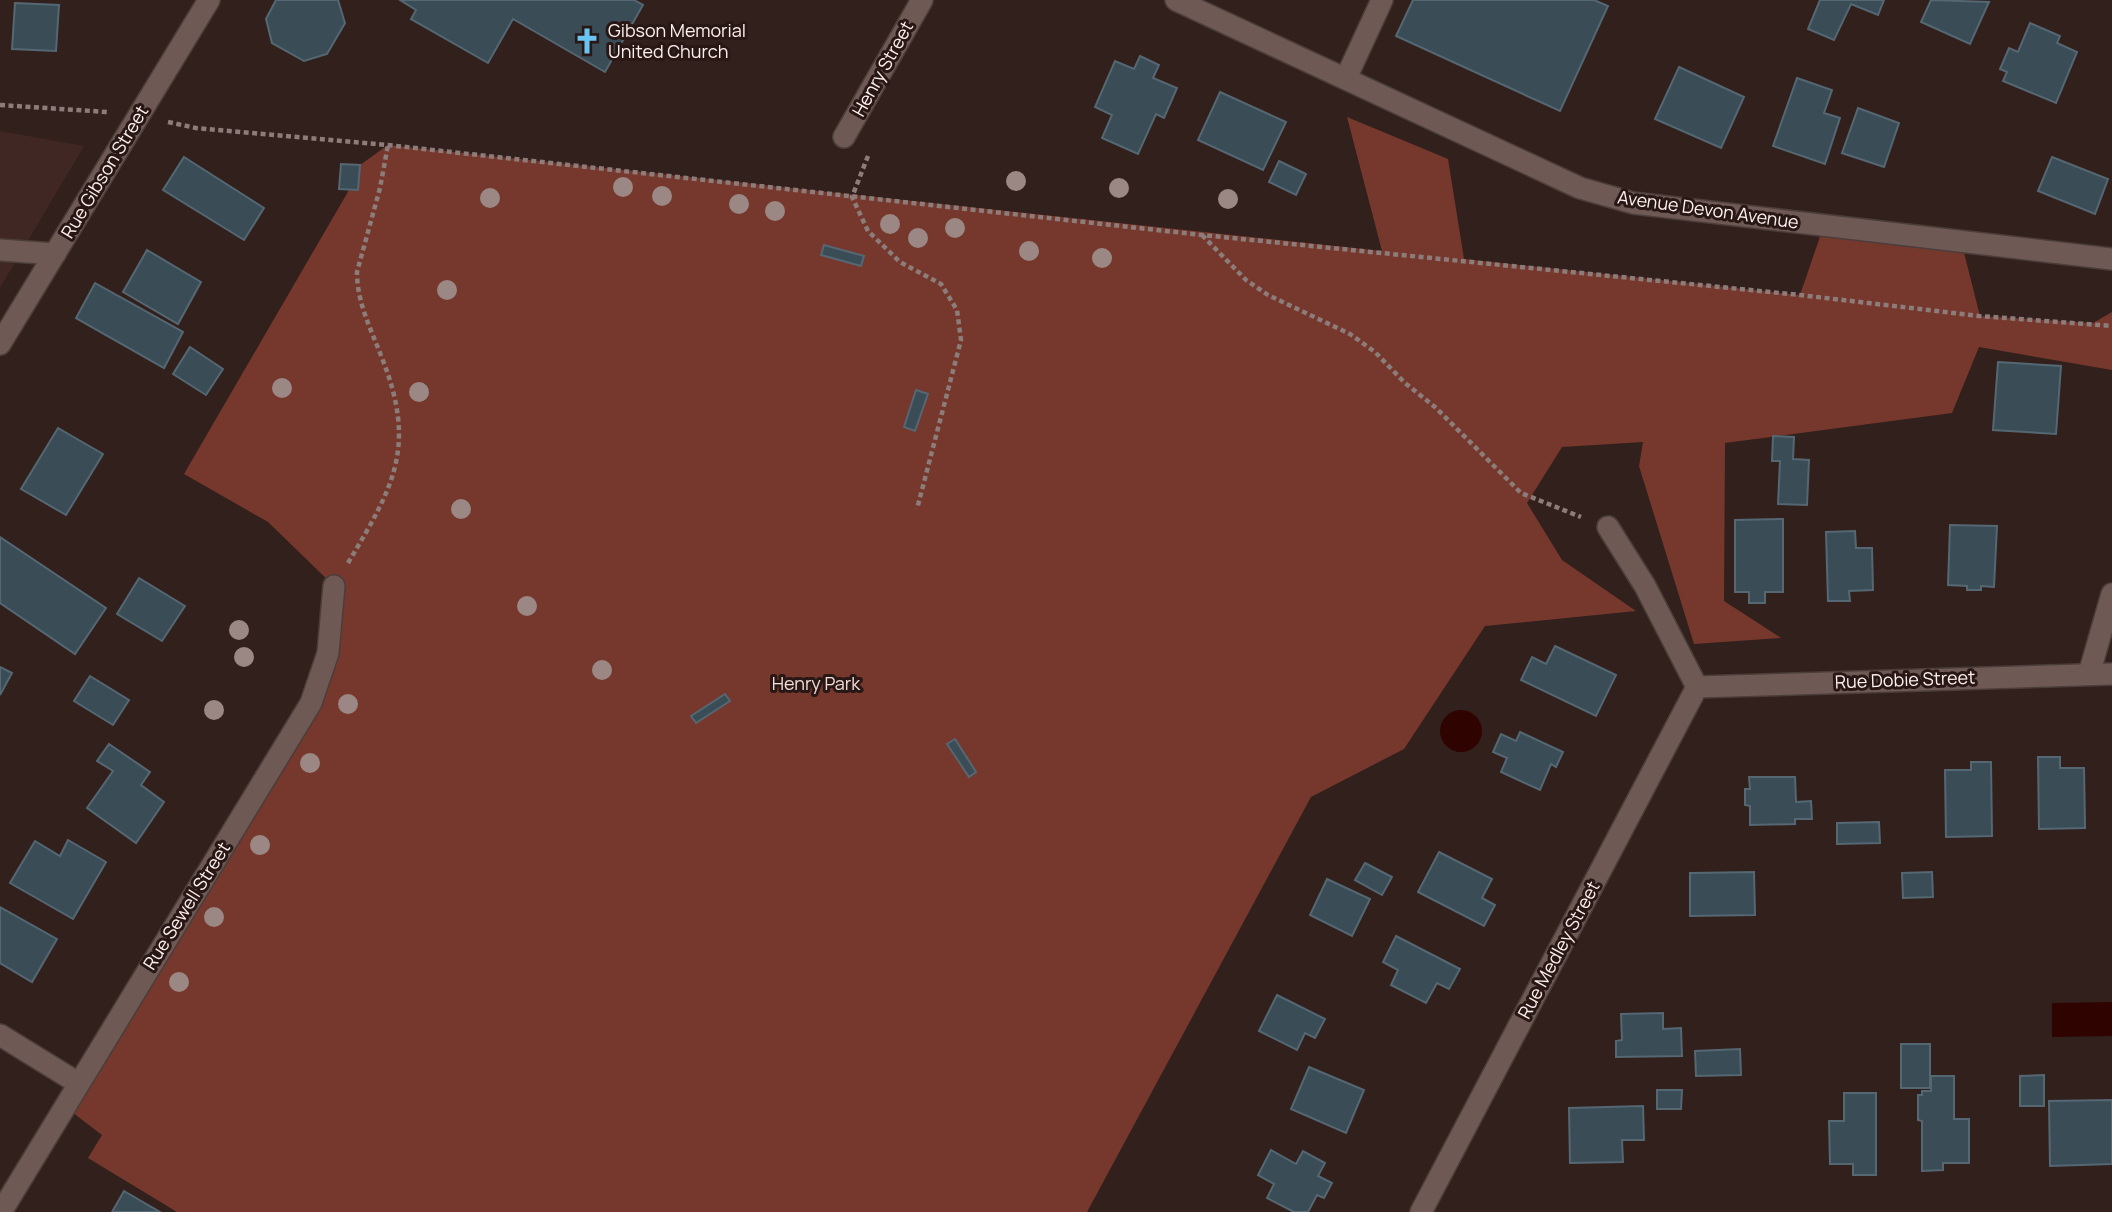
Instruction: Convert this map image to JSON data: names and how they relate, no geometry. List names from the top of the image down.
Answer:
{
  "streets": {
    "street": [
      "Henry Street",
      "Rue Gibson Street",
      "Avenue Devon Avenue",
      "Rue Dobie Street",
      "Rue Sewell Street",
      "Rue Medley Street"
    ]
  },
  "crossings": [
    ["Rue Dobie Street", "Rue Medley Street"]
  ],
  "parks": ["Henry Park"],
  "places": {
    "church": ["Gibson Memorial United Church"]
  }
}
